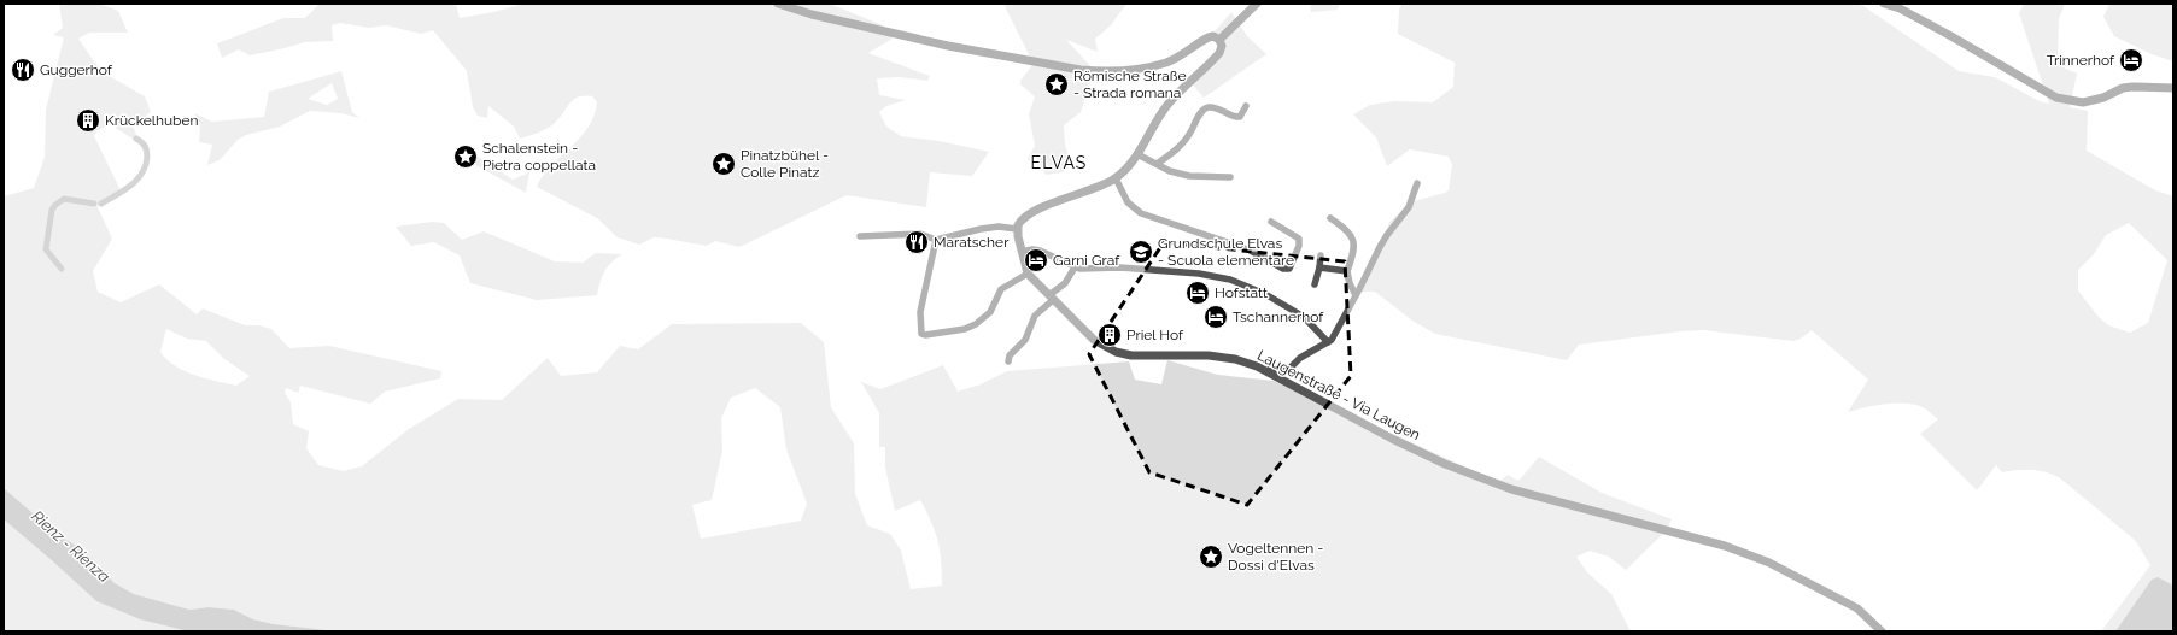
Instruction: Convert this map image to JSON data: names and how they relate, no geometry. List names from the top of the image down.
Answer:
{
  "streets": {
    "street": ["Laugenstraße - Via Laugen"]
  },
  "districts": ["ELVAS"],
  "water": ["Rienz - Rienza"],
  "places": {
    "hotel": [
      "Trinnerhof",
      "Garni Graf",
      "Hofstatt",
      "Tschannerhof"
    ],
    "restaurant": ["Guggerhof", "Maratscher"],
    "place": [
      "Römische Straße - Strada romana",
      "Schalenstein - Pietra coppellata",
      "Pinatzbühel - Colle Pinatz",
      "Vogeltennen - Dossi d'Elvas"
    ],
    "building": ["Krückelhuben", "Priel Hof"],
    "school or university": ["Grundschule Elvas - Scuola elementare"]
  }
}
